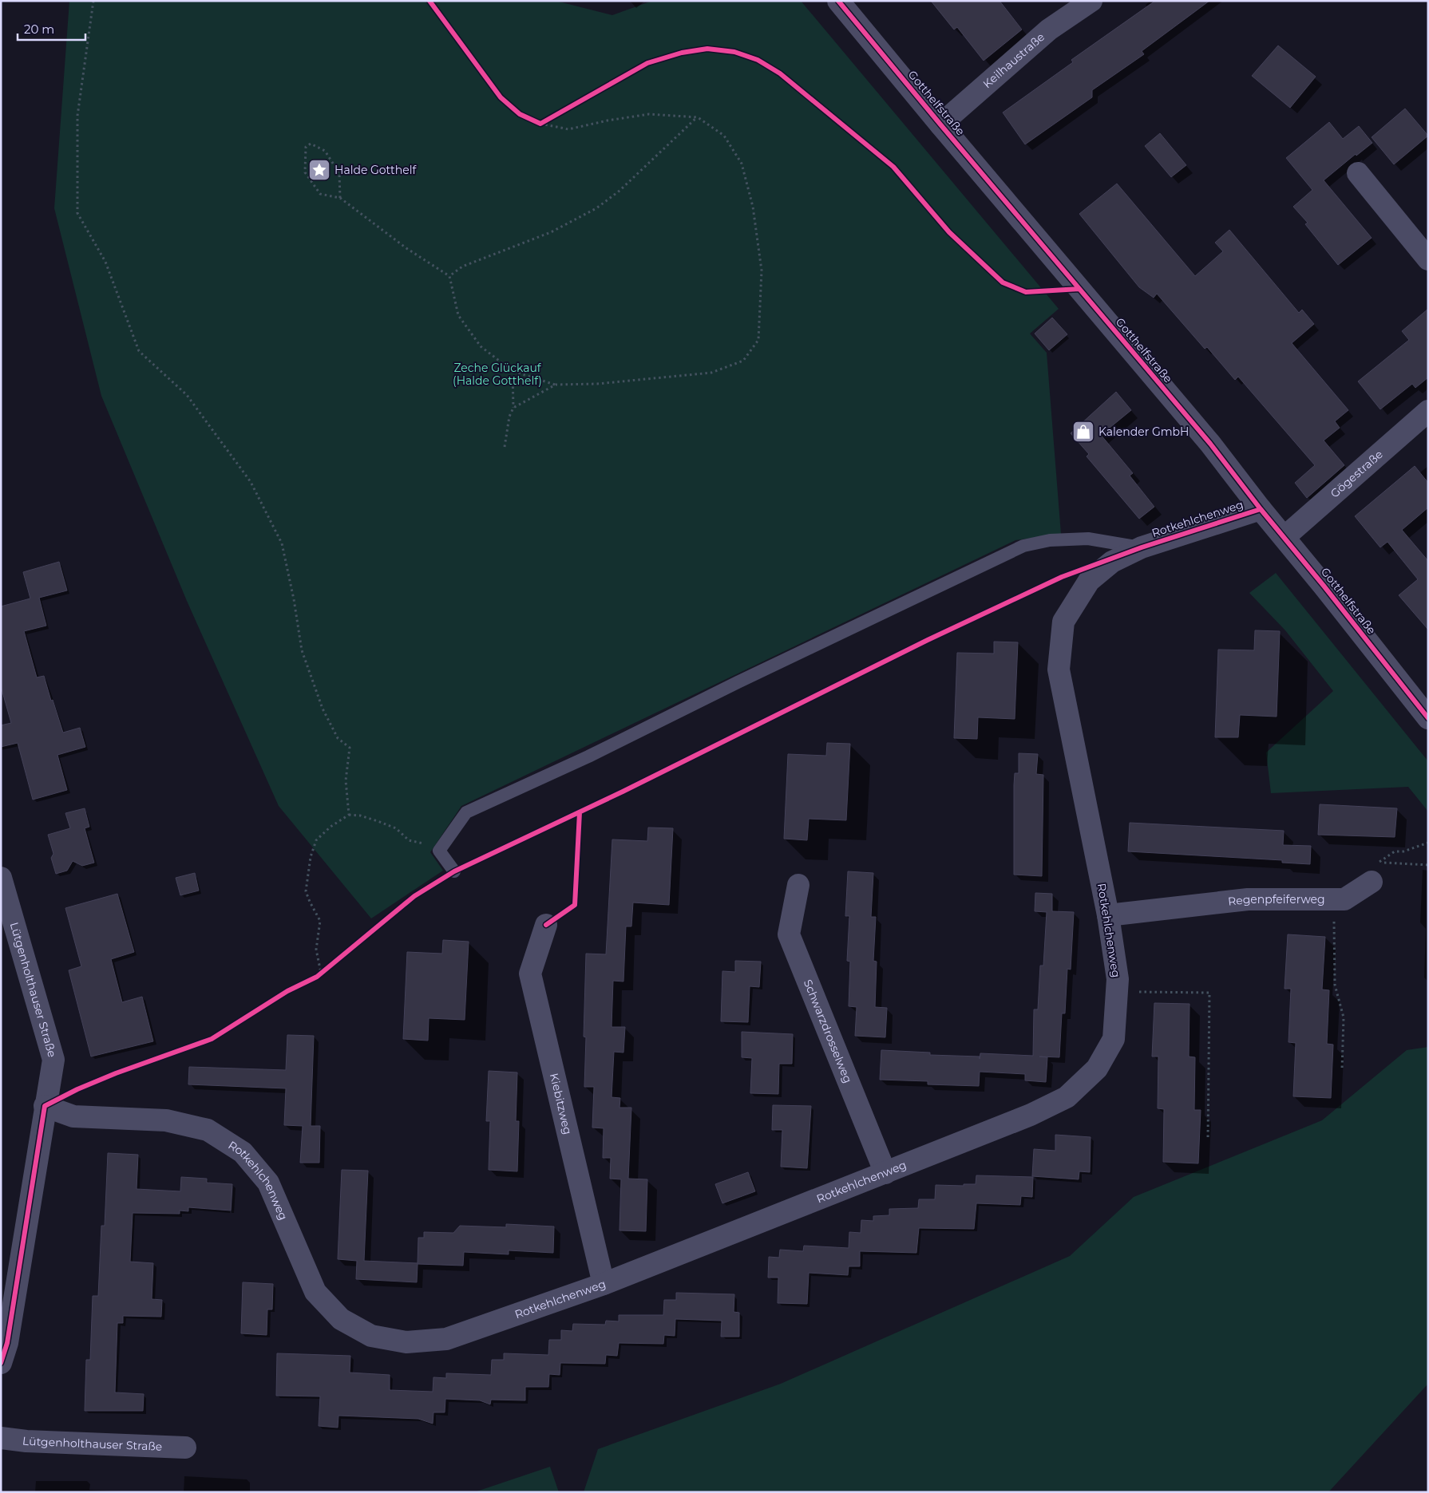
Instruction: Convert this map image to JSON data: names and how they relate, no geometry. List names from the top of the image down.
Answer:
{
  "streets": {
    "street": [
      "Keilhaustraße",
      "Gotthelfstraße",
      "Gögestraße",
      "Rotkehlchenweg",
      "Regenpfeiferweg",
      "Lütgenholthauser Straße",
      "Schwarzdrosselweg",
      "Kiebitzweg"
    ]
  },
  "crossings": [
    ["Keilhaustraße", "Gotthelfstraße"],
    ["Gotthelfstraße", "Gögestraße"],
    ["Gotthelfstraße", "Rotkehlchenweg"],
    ["Rotkehlchenweg", "Regenpfeiferweg"],
    ["Rotkehlchenweg", "Lütgenholthauser Straße"],
    ["Rotkehlchenweg", "Schwarzdrosselweg"],
    ["Rotkehlchenweg", "Kiebitzweg"]
  ],
  "parks": ["Zeche Glückauf (Halde Gotthelf)"],
  "places": {
    "place": ["Halde Gotthelf"],
    "shop": ["Kalender GmbH"]
  },
  "scale_bar": "20 m"
}
